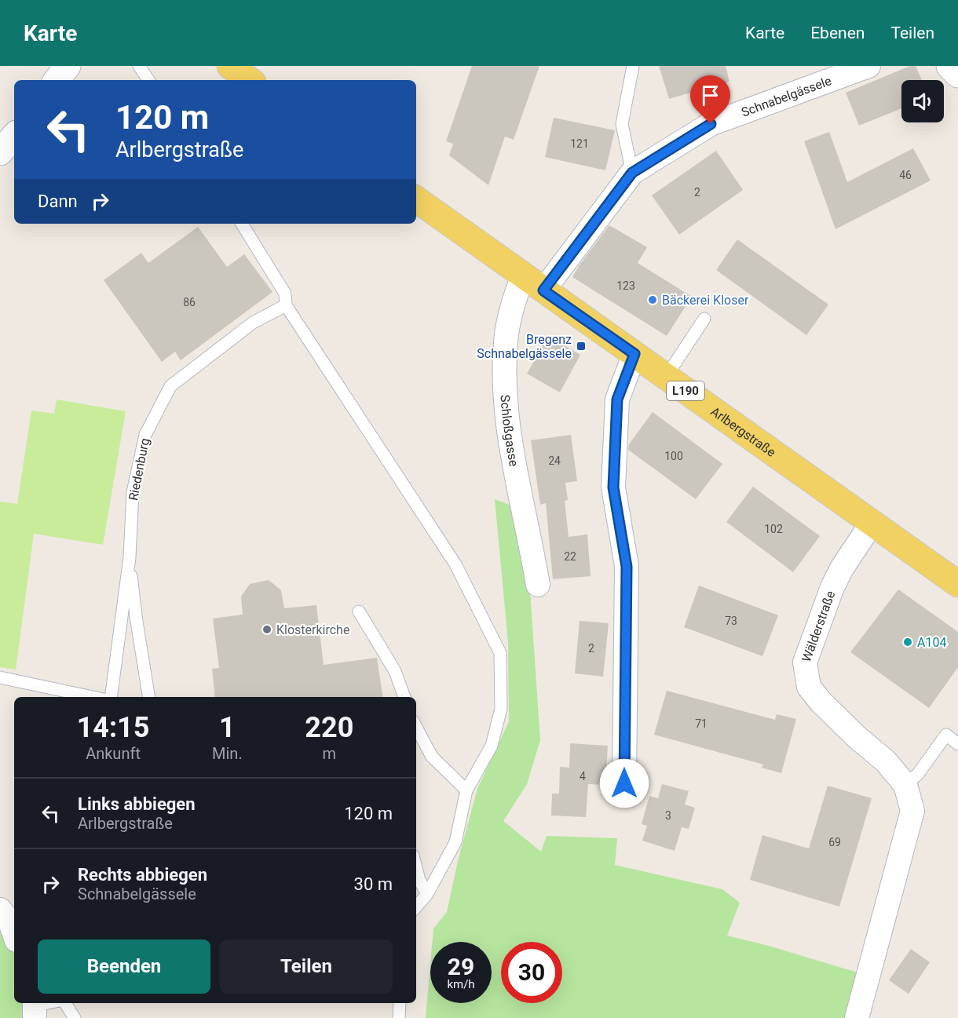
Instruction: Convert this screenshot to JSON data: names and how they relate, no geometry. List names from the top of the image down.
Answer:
{
  "streets": {
    "main road": ["L190", "Arlbergstraße"],
    "street": ["Schnabelgässele", "Schloßgasse", "Wälderstraße"],
    "lane": ["Riedenburg"]
  },
  "crossings": [
    ["Schnabelgässele", "Schloßgasse"],
    ["Schnabelgässele", "Arlbergstraße"],
    ["Schloßgasse", "Arlbergstraße"],
    ["Arlbergstraße", "Wälderstraße"]
  ],
  "places": {
    "other": ["Bäckerei Kloser", "Klosterkirche", "A104"],
    "transit": ["Bregenz Schnabelgässele"]
  },
  "house_numbers": [
    "121",
    "46",
    "2",
    "123",
    "86",
    "100",
    "24",
    "102",
    "22",
    "73",
    "2",
    "71",
    "4",
    "3",
    "69"
  ],
  "page": {
    "header": "Karte",
    "nav": ["Karte", "Ebenen", "Teilen"],
    "turn": ["120 m", "Arlbergstraße"],
    "then": "Dann",
    "eta": [
      "14:15",
      "Ankunft",
      "1",
      "Min.",
      "220",
      "m"
    ],
    "list": [
      {
        "name": "Links abbiegen",
        "note": "Arlbergstraße",
        "value": "120 m"
      },
      {
        "name": "Rechts abbiegen",
        "note": "Schnabelgässele",
        "value": "30 m"
      }
    ],
    "buttons": ["Beenden", "Teilen"],
    "speed": "29 km/h",
    "limit": "30"
  }
}
